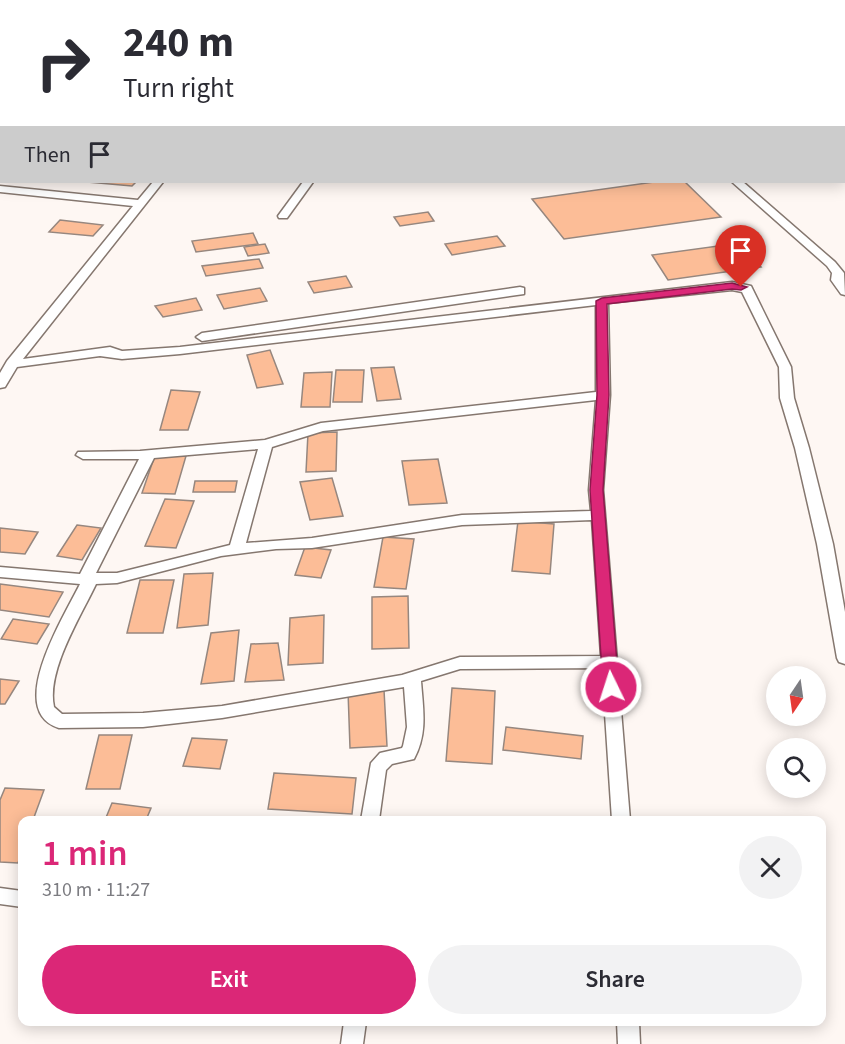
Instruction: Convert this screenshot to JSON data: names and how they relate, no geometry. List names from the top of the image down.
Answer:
{
  "north": "bottom",
  "page": {
    "turn": ["240 m", "Turn right"],
    "then": "Then",
    "heading": ["1 min", "310 m · 11:27"],
    "buttons": ["Exit", "Share"]
  }
}
